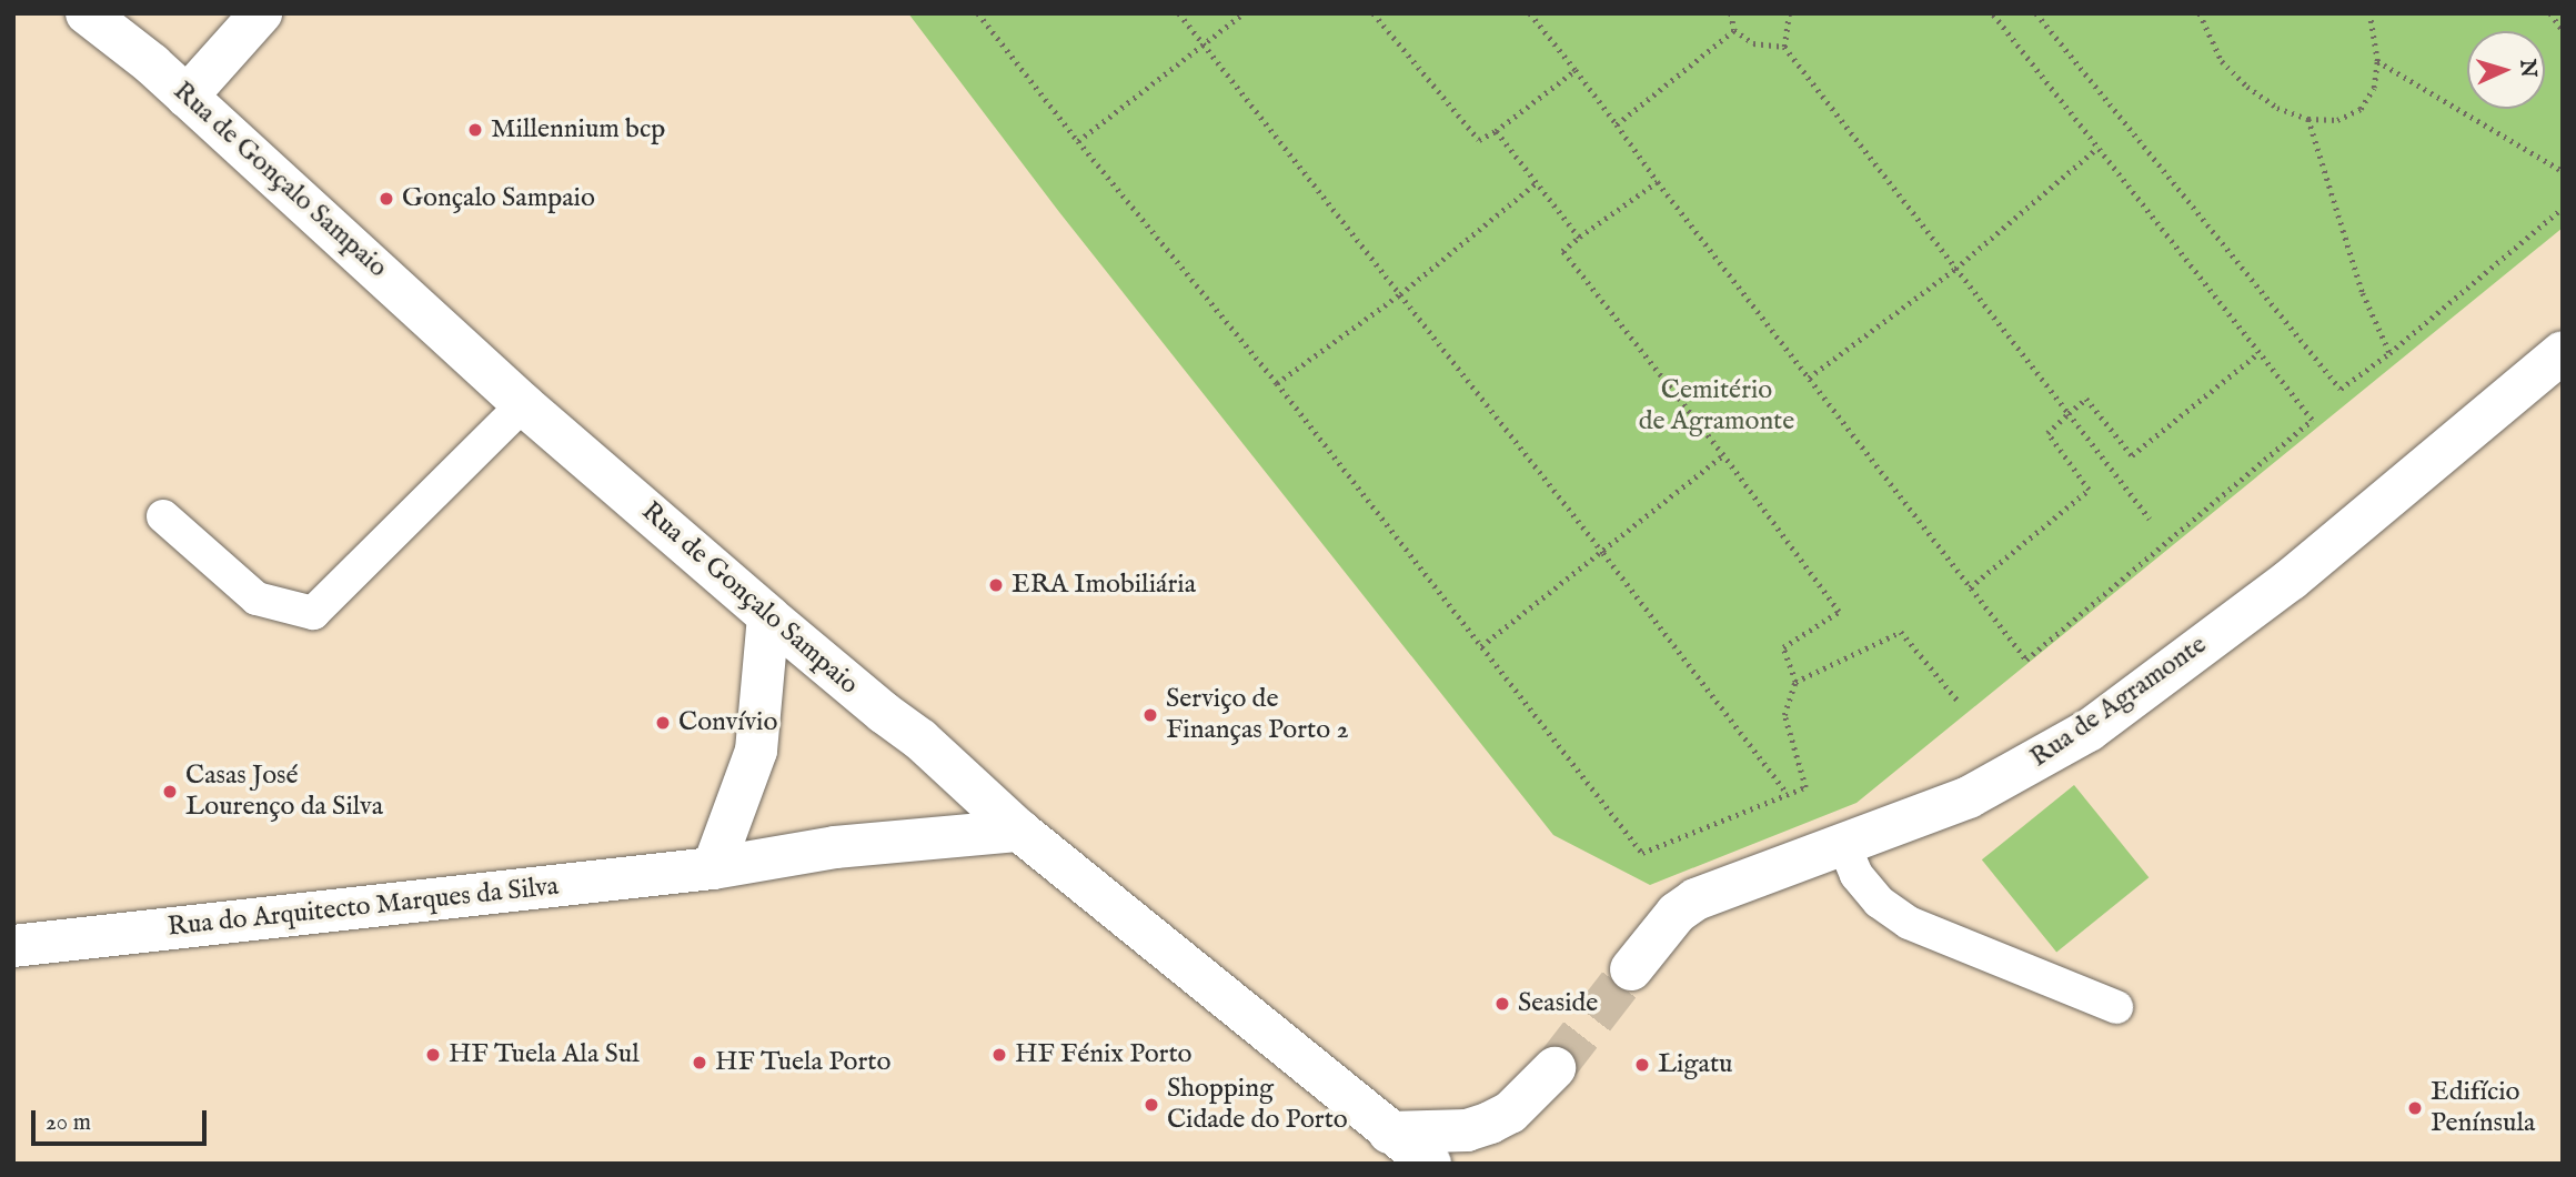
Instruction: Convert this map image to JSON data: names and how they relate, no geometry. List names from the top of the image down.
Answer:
{
  "streets": {
    "street": ["Rua de Gonçalo Sampaio", "Rua de Agramonte", "Rua do Arquitecto Marques da Silva"]
  },
  "crossings": [
    ["Rua de Gonçalo Sampaio", "Rua do Arquitecto Marques da Silva"]
  ],
  "parks": ["Cemitério de Agramonte"],
  "places": [
    "Millennium bcp",
    "Gonçalo Sampaio",
    "ERA Imobiliária",
    "Serviço de Finanças Porto 2",
    "Convívio",
    "Casas José Lourenço da Silva",
    "Seaside",
    "HF Tuela Ala Sul",
    "HF Fénix Porto",
    "HF Tuela Porto",
    "Ligatu",
    "Shopping Cidade do Porto",
    "Edifício Península"
  ],
  "scale_bar": "20 m",
  "north": "right"
}
